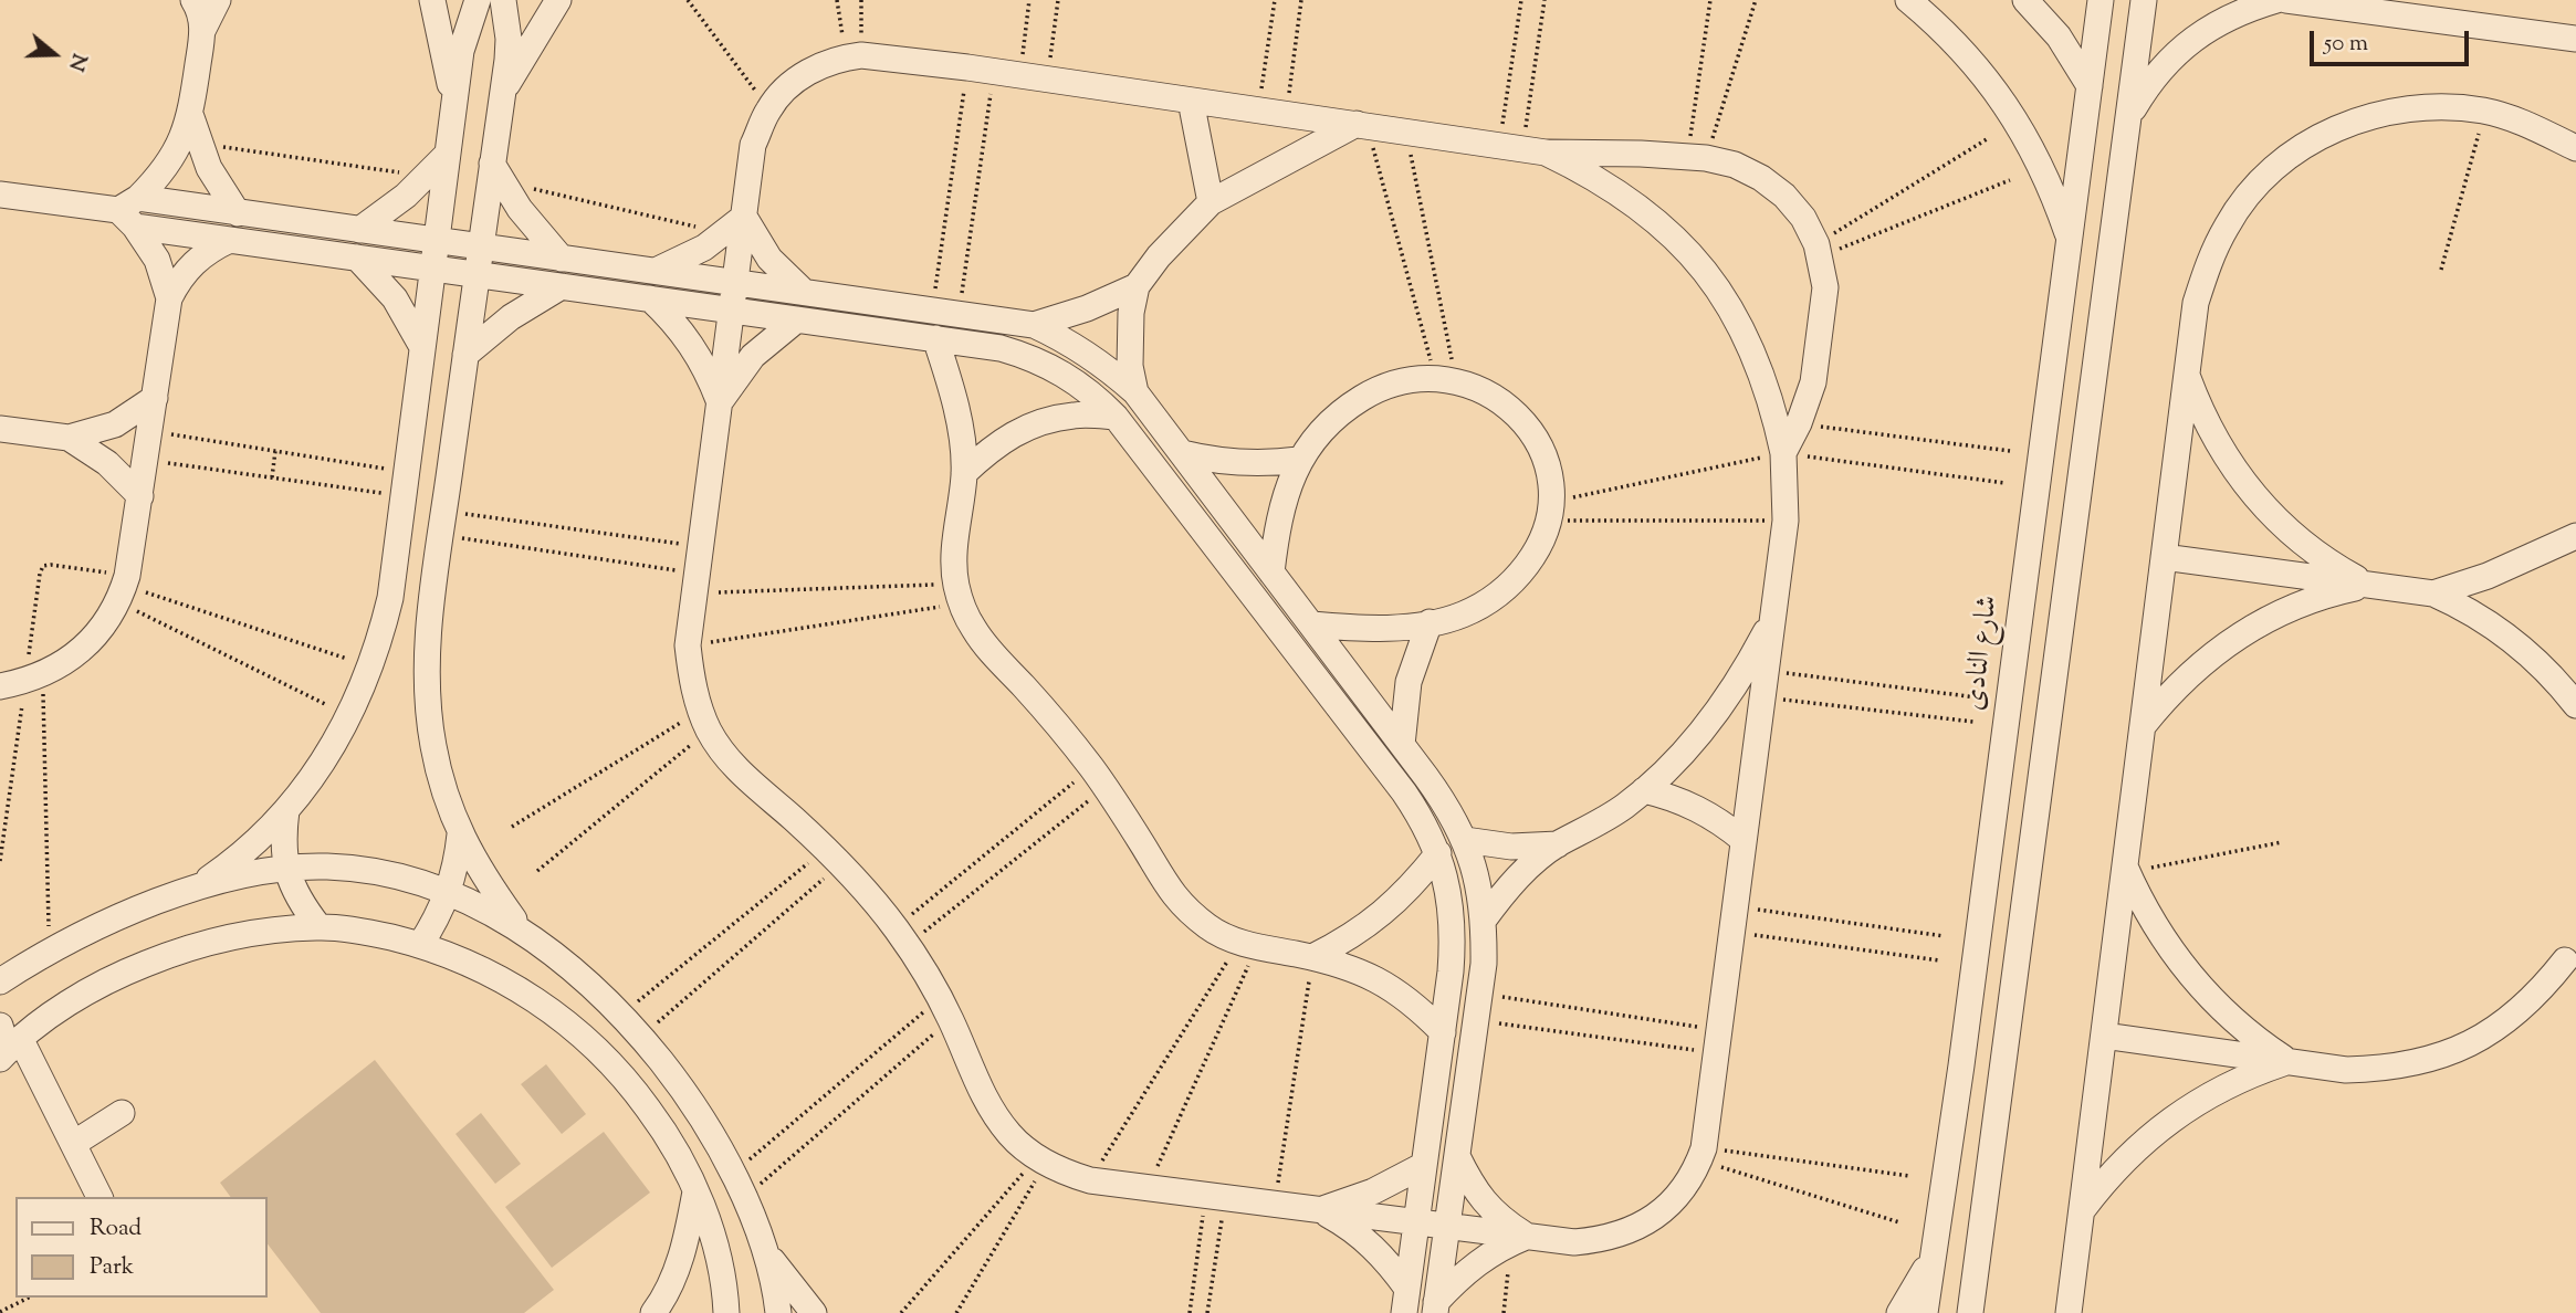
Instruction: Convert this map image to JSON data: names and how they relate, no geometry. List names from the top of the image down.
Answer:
{
  "streets": {
    "street": ["شارع النادى"]
  },
  "legend": ["Road", "Park"],
  "scale_bar": "50 m",
  "north": "right"
}
